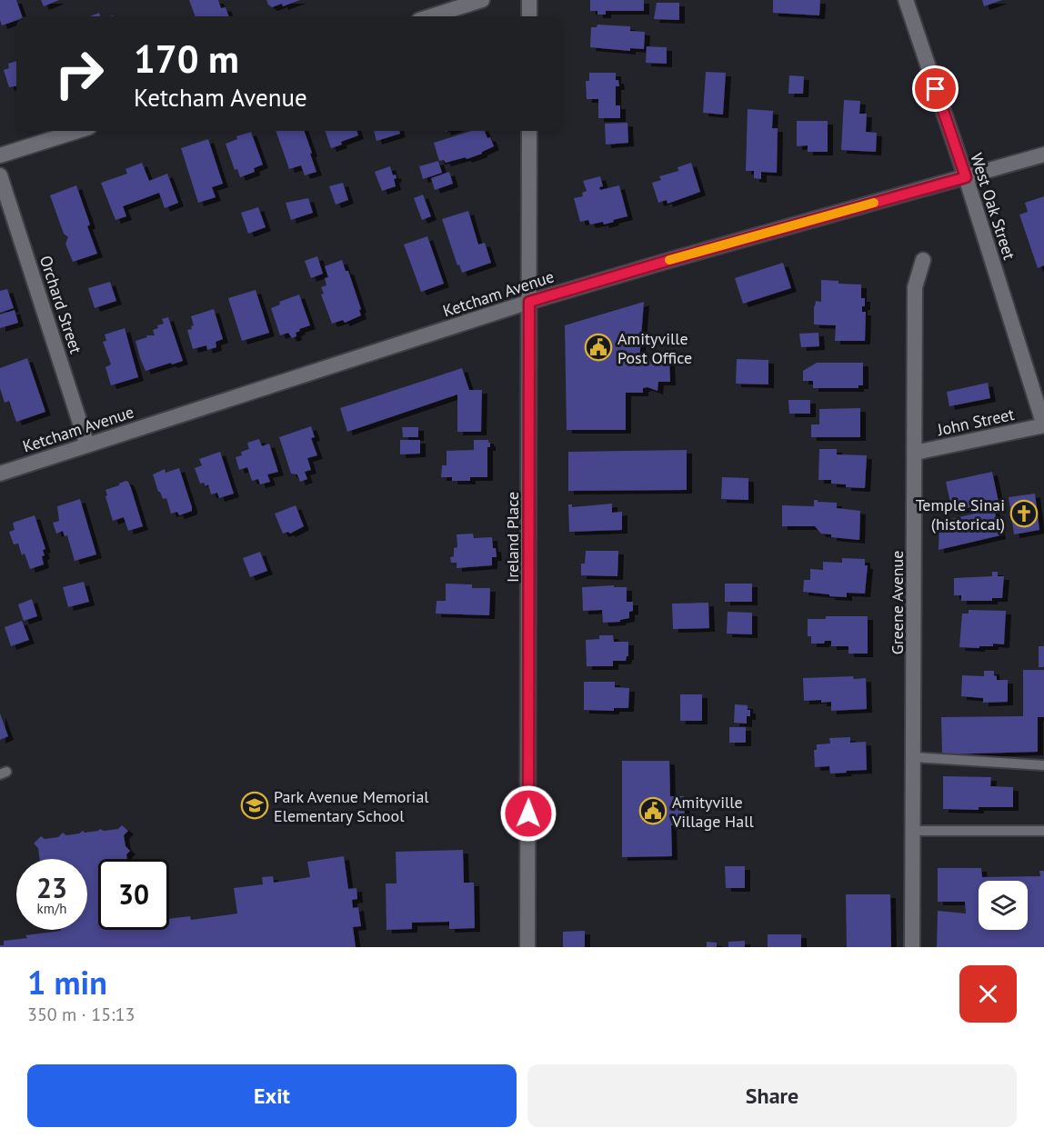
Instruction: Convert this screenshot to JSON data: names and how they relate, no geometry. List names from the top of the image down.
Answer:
{
  "streets": {
    "street": [
      "West Oak Street",
      "Ketcham Avenue",
      "Orchard Street",
      "John Street",
      "Ireland Place",
      "Greene Avenue"
    ]
  },
  "crossings": [
    ["West Oak Street", "Ketcham Avenue"],
    ["West Oak Street", "John Street"],
    ["Ketcham Avenue", "Orchard Street"],
    ["Ketcham Avenue", "Ireland Place"],
    ["John Street", "Greene Avenue"]
  ],
  "places": {
    "public building": ["Amityville Post Office", "Amityville Village Hall"],
    "church": ["Temple Sinai (historical)"],
    "school or university": ["Park Avenue Memorial Elementary School"]
  },
  "page": {
    "turn": ["170 m", "Ketcham Avenue"],
    "speed": "23 km/h",
    "limit": "30",
    "heading": ["1 min", "350 m · 15:13"],
    "buttons": ["Exit", "Share"]
  }
}
